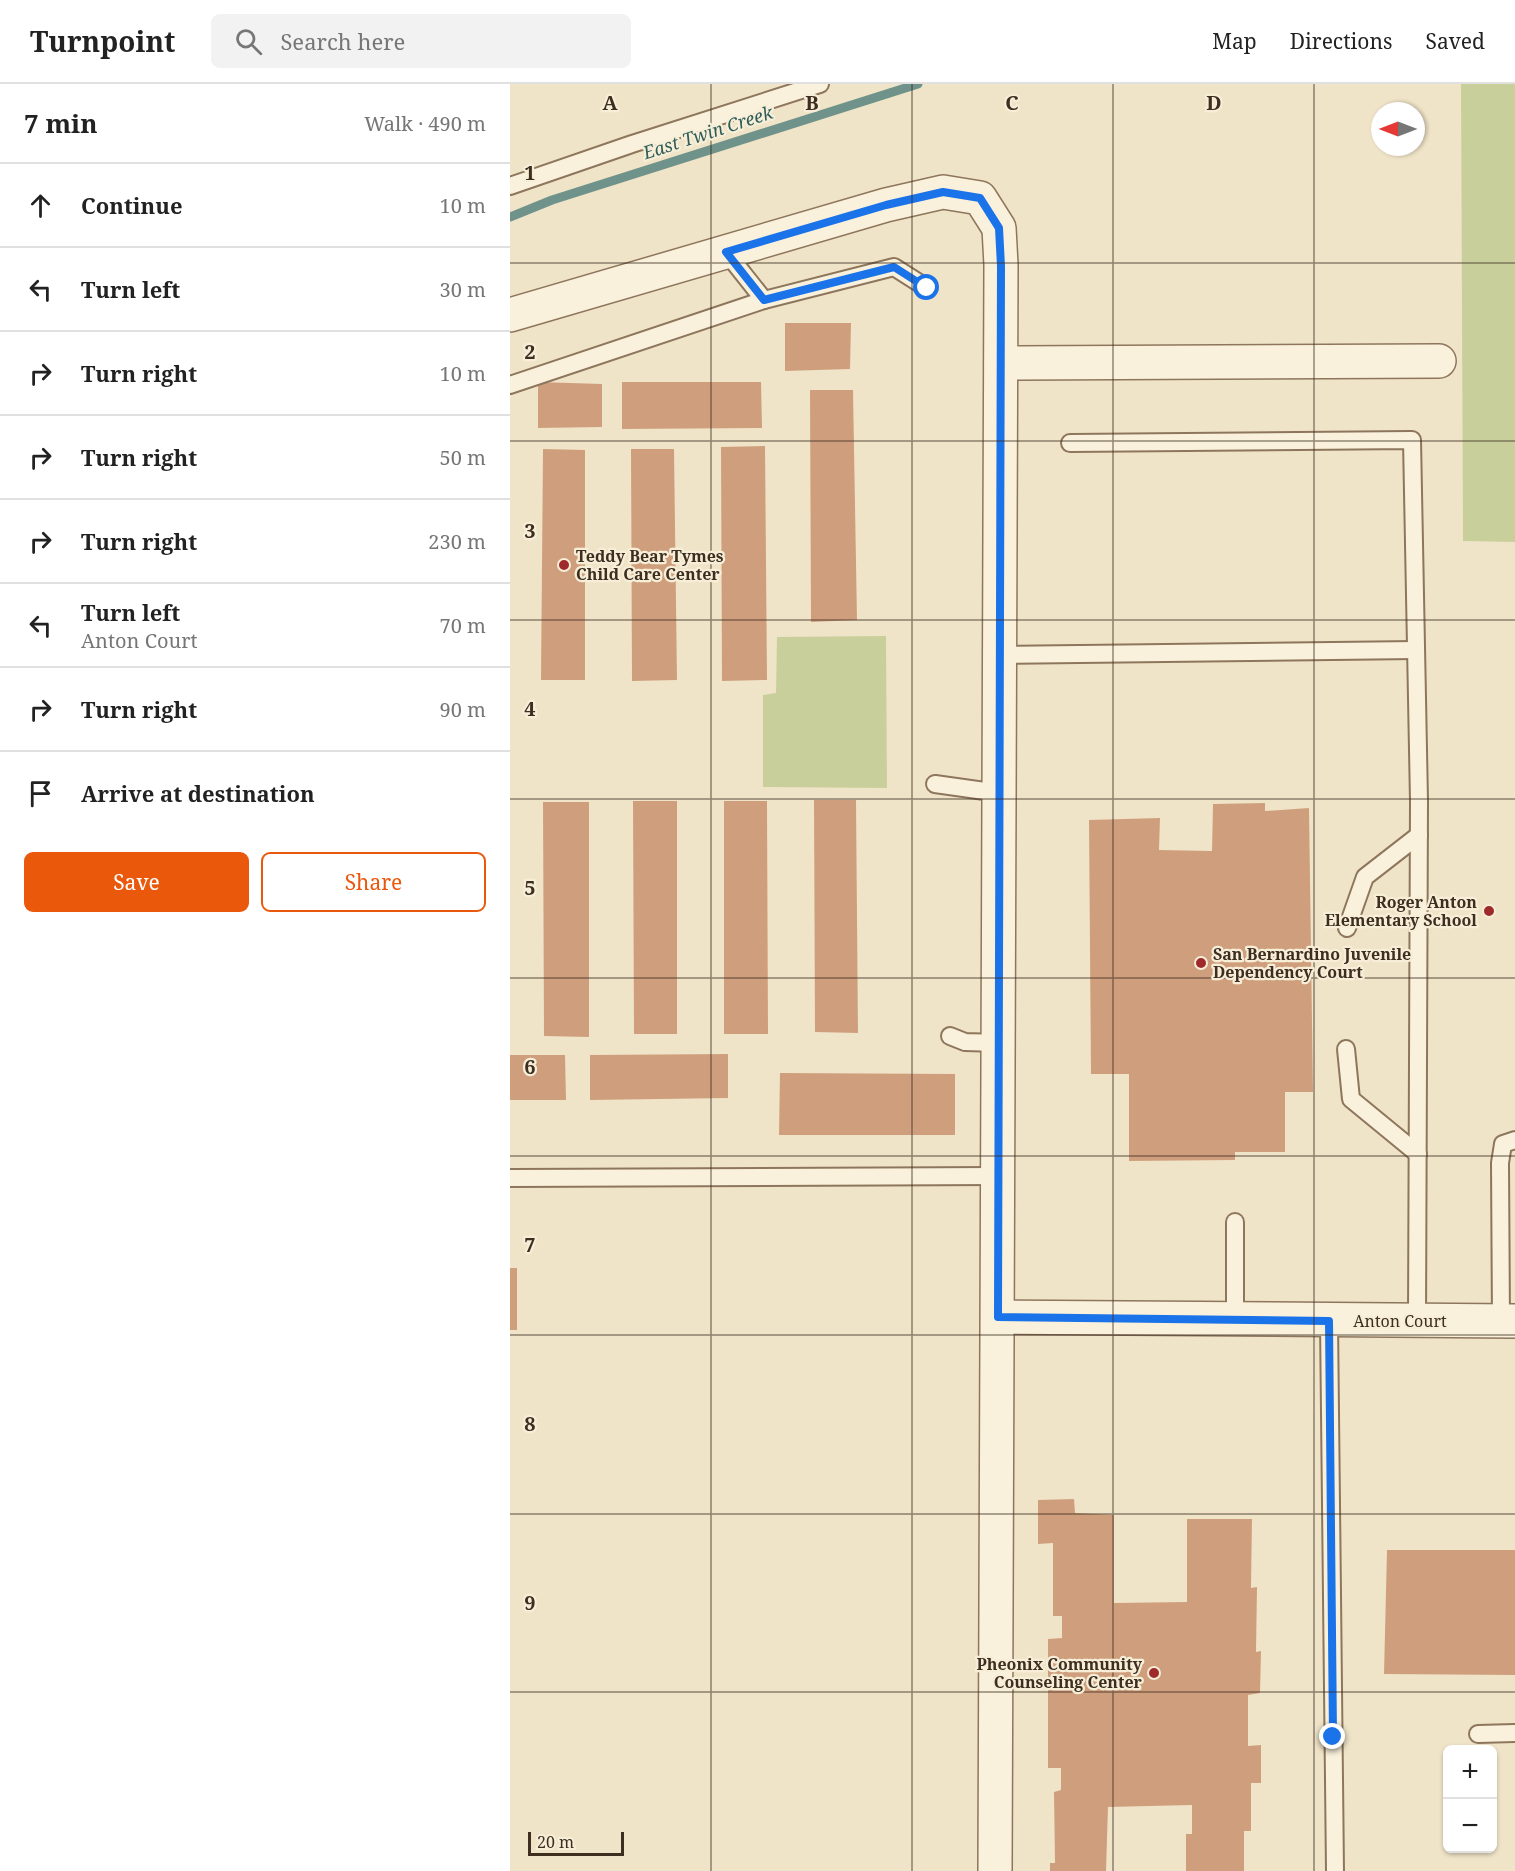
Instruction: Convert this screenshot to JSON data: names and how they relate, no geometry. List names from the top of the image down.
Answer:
{
  "streets": {
    "street": ["Anton Court"]
  },
  "water": ["East Twin Creek"],
  "places": [
    "Teddy Bear Tymes Child Care Center",
    "Roger Anton Elementary School",
    "San Bernardino Juvenile Dependency Court",
    "Pheonix Community Counseling Center"
  ],
  "scale_bar": "20 m",
  "north": "left",
  "page": {
    "header": "Turnpoint",
    "search": "Search here",
    "nav": ["Map", "Directions", "Saved"],
    "heading": ["7 min", "Walk · 490 m"],
    "list": [
      ["Continue", "10 m"],
      ["Turn left", "30 m"],
      ["Turn right", "10 m"],
      ["Turn right", "50 m"],
      ["Turn right", "230 m"],
      ["Turn left", "Anton Court", "70 m"],
      ["Turn right", "90 m"],
      "Arrive at destination"
    ],
    "buttons": ["Save", "Share"],
    "map_buttons": ["+", "−"],
    "scale": "20 m"
  },
  "grid": {
    "columns": [
      "A",
      "B",
      "C",
      "D"
    ],
    "rows": [
      "1",
      "2",
      "3",
      "4",
      "5",
      "6",
      "7",
      "8",
      "9"
    ]
  }
}
